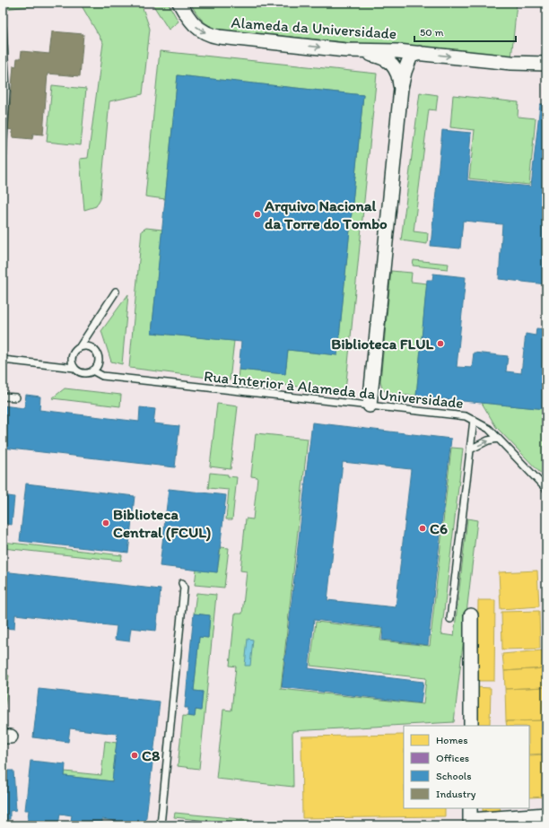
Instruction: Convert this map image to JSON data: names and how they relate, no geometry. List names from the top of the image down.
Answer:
{
  "streets": {
    "street": ["Alameda da Universidade"],
    "lane": ["Rua Interior à Alameda da Universidade"]
  },
  "one_way": ["Alameda da Universidade"],
  "places": [
    "Arquivo Nacional da Torre do Tombo",
    "Biblioteca FLUL",
    "Biblioteca Central (FCUL)",
    "C6",
    "C8"
  ],
  "legend": [
    "Homes",
    "Offices",
    "Schools",
    "Industry"
  ],
  "scale_bar": "50 m"
}
